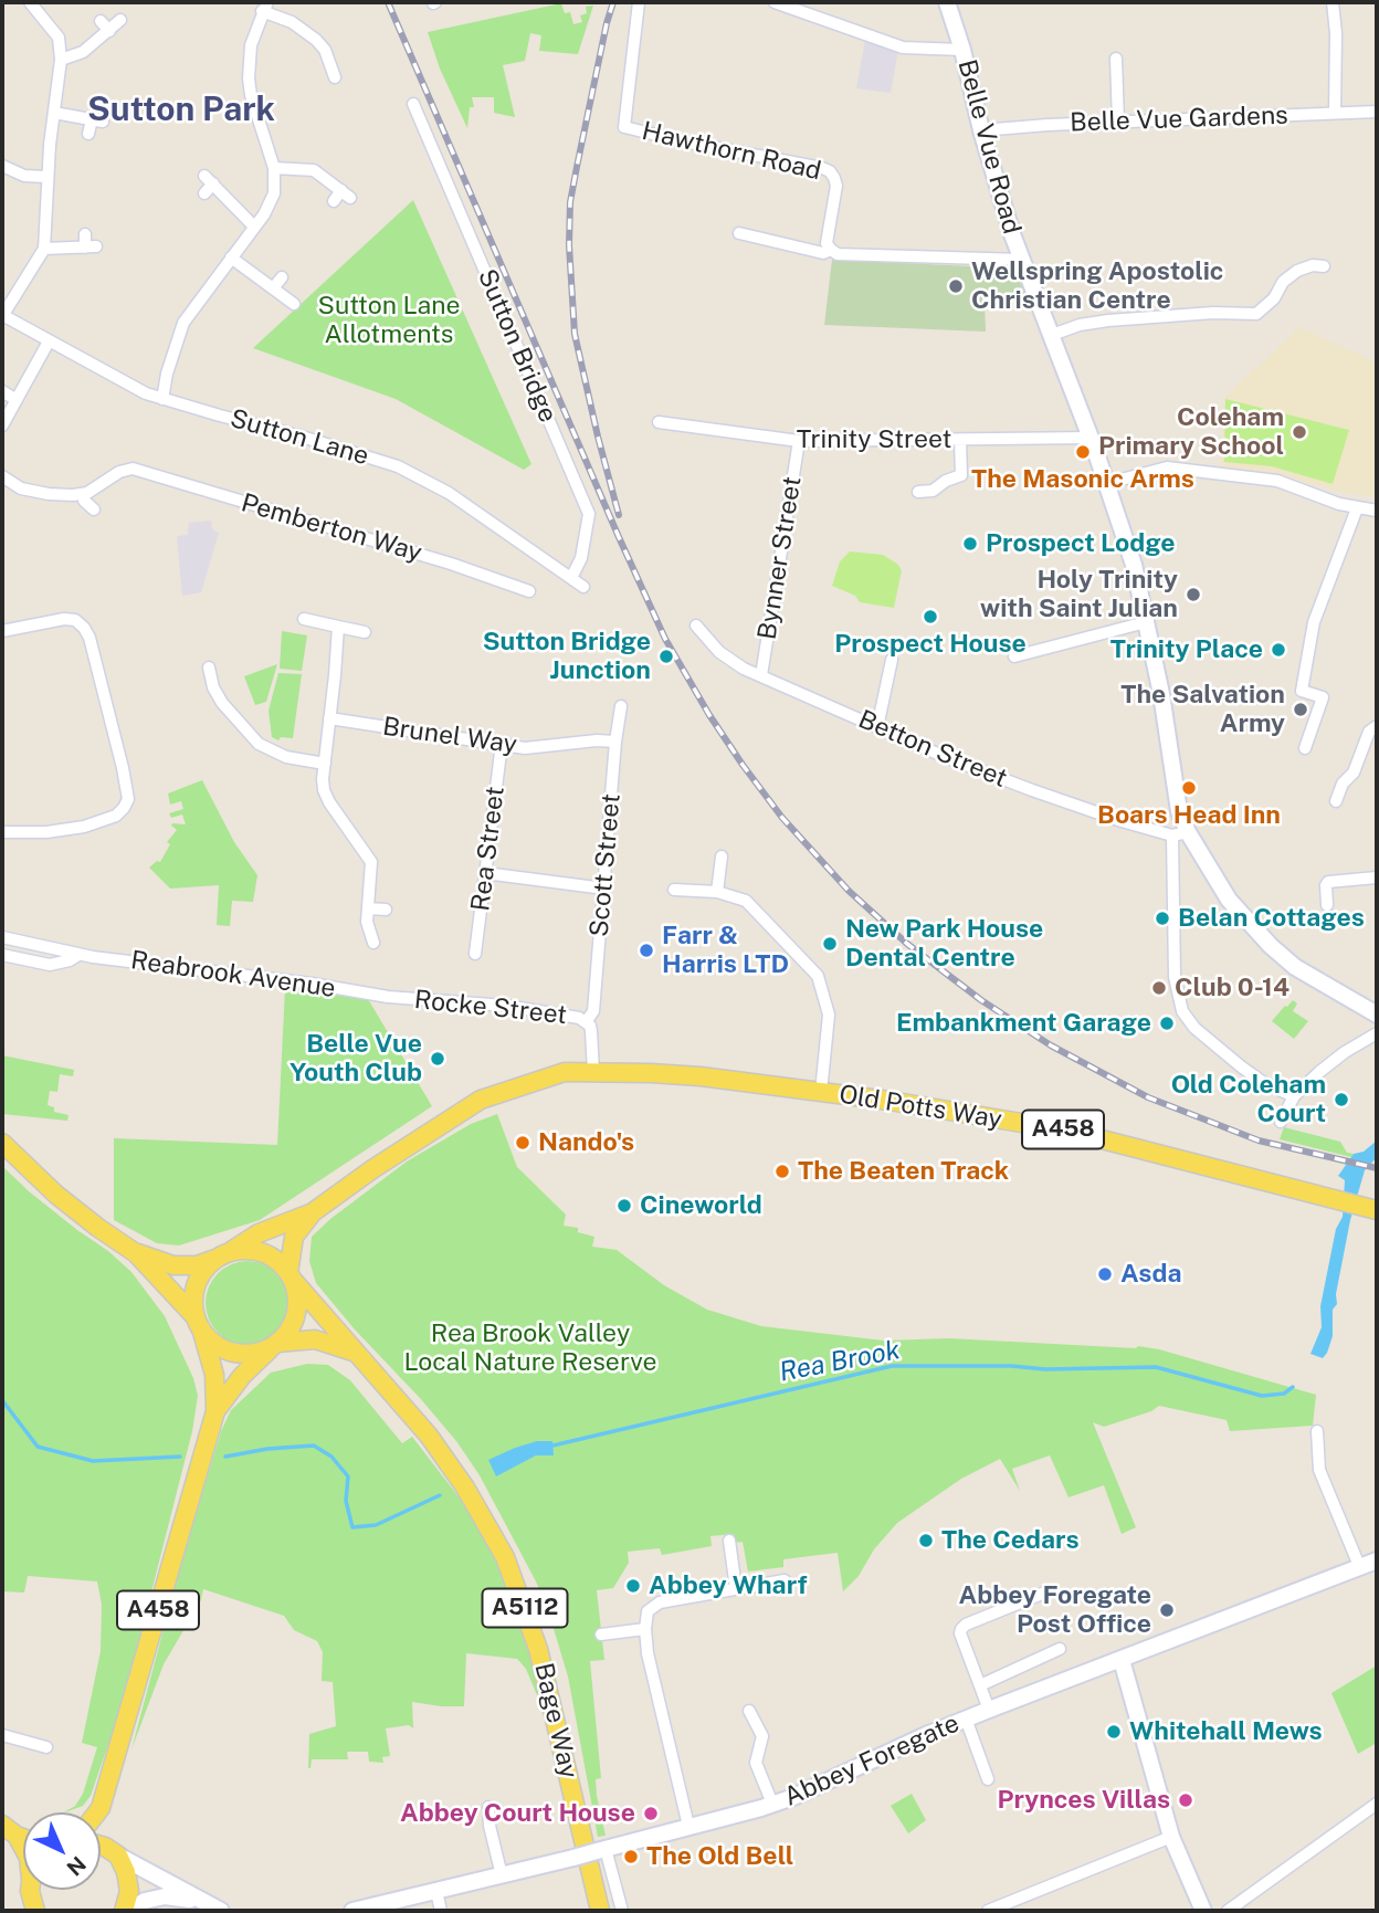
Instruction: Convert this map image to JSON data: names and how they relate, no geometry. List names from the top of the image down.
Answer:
{
  "streets": {
    "main road": [
      "Old Potts Way",
      "A458",
      "A5112",
      "Bage Way"
    ],
    "street": [
      "Belle Vue Gardens",
      "Belle Vue Road",
      "Hawthorn Road",
      "Sutton Bridge",
      "Sutton Lane",
      "Trinity Street",
      "Pemberton Way",
      "Bynner Street",
      "Brunel Way",
      "Betton Street",
      "Rea Street",
      "Scott Street",
      "Reabrook Avenue",
      "Rocke Street",
      "Abbey Foregate"
    ]
  },
  "crossings": [
    ["Belle Vue Gardens", "Belle Vue Road"],
    ["Belle Vue Road", "Trinity Street"],
    ["Belle Vue Road", "Betton Street"],
    ["Sutton Bridge", "Sutton Lane"],
    ["Trinity Street", "Bynner Street"],
    ["Bynner Street", "Betton Street"],
    ["Brunel Way", "Rea Street"],
    ["Brunel Way", "Scott Street"],
    ["Scott Street", "Rocke Street"],
    ["Reabrook Avenue", "Rocke Street"],
    ["Rocke Street", "Old Potts Way"],
    ["Old Potts Way", "A458"],
    ["Old Potts Way", "Bage Way"],
    ["A458", "Bage Way"]
  ],
  "districts": ["Sutton Park"],
  "water": ["Rea Brook"],
  "parks": ["Sutton Lane Allotments", "Rea Brook Valley Local Nature Reserve"],
  "places": [
    "Wellspring Apostolic Christian Centre",
    "Coleham Primary School",
    "The Masonic Arms",
    "Prospect Lodge",
    "Holy Trinity with Saint Julian",
    "Prospect House",
    "Trinity Place",
    "Sutton Bridge Junction",
    "The Salvation Army",
    "Boars Head Inn",
    "Belan Cottages",
    "New Park House Dental Centre",
    "Farr & Harris LTD",
    "Club 0-14",
    "Embankment Garage",
    "Belle Vue Youth Club",
    "Old Coleham Court",
    "Nando's",
    "The Beaten Track",
    "Cineworld",
    "Asda",
    "The Cedars",
    "Abbey Wharf",
    "Abbey Foregate Post Office",
    "Whitehall Mews",
    "Prynces Villas",
    "Abbey Court House",
    "The Old Bell"
  ],
  "north": "bottom right"
}
